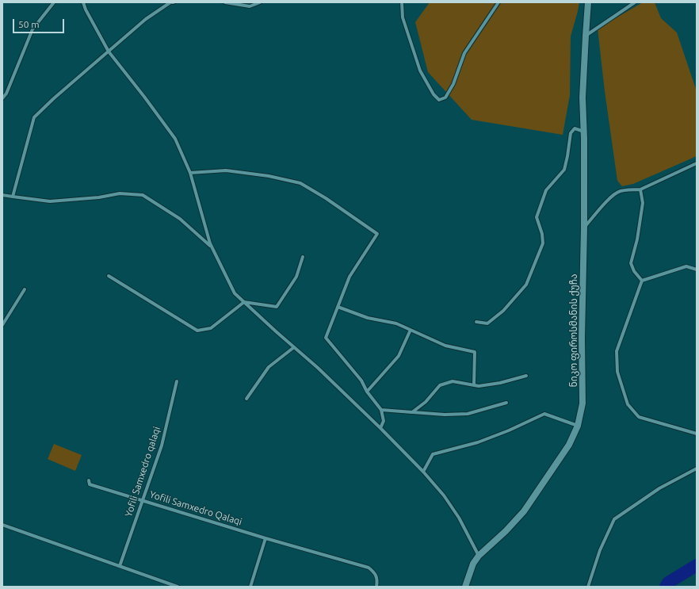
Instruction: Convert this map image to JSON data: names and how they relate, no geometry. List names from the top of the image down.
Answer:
{
  "streets": {
    "main road": ["ნიკო ფიროსმანის ქუჩა"],
    "street": ["Yofili Samxedro qalaqi", "Yofili Samxedro Qalaqi"]
  },
  "crossings": [
    ["Yofili Samxedro qalaqi", "Yofili Samxedro Qalaqi"]
  ],
  "scale_bar": "50 m"
}
